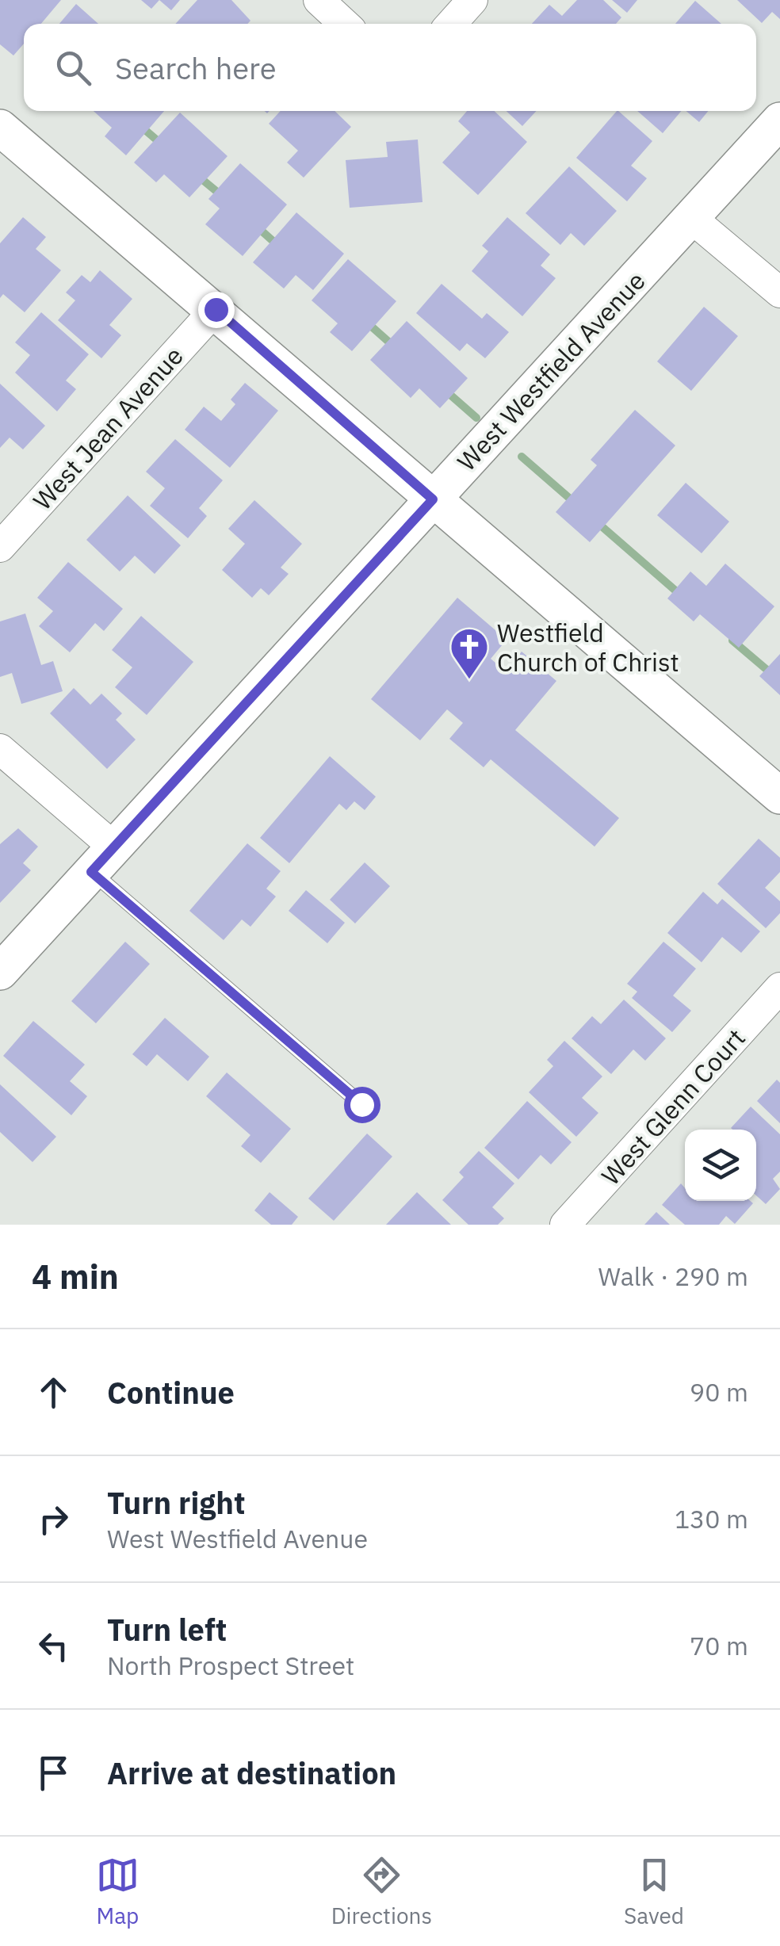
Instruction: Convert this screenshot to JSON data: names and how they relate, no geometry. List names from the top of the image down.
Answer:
{
  "streets": {
    "street": ["West Westfield Avenue", "West Jean Avenue", "West Glenn Court"]
  },
  "places": {
    "church": ["Westfield Church of Christ"]
  },
  "page": {
    "search": "Search here",
    "heading": ["4 min", "Walk · 290 m"],
    "list": [
      ["Continue", "90 m"],
      ["Turn right", "West Westfield Avenue", "130 m"],
      ["Turn left", "North Prospect Street", "70 m"],
      "Arrive at destination"
    ],
    "nav": ["Map", "Directions", "Saved"]
  }
}
